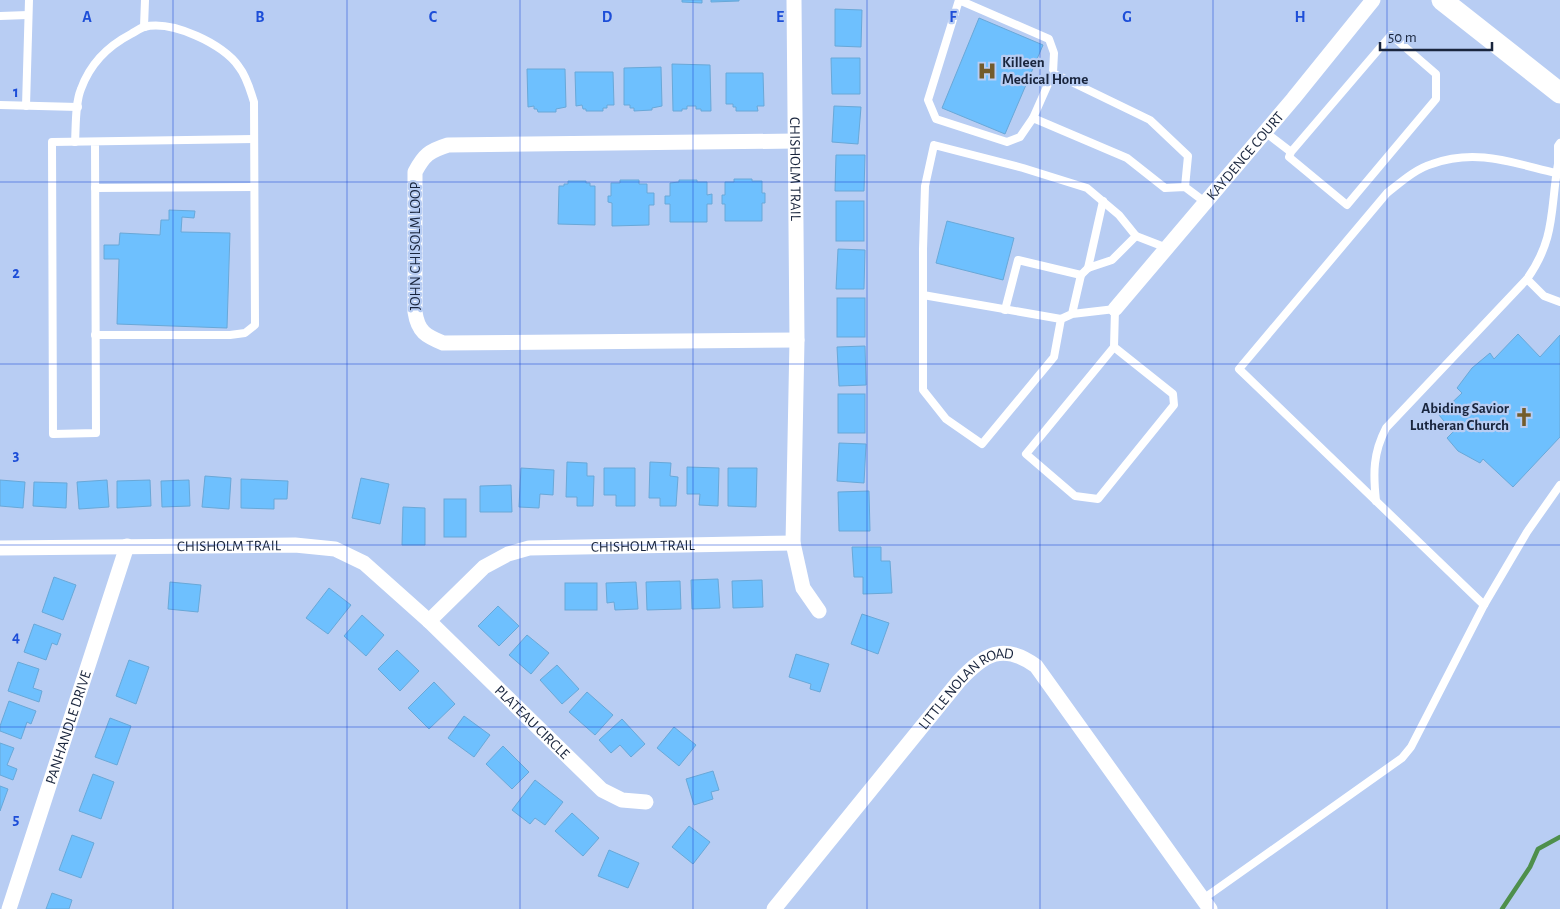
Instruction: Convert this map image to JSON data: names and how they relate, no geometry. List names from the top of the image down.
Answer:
{
  "streets": {
    "street": [
      "KAYDENCE COURT",
      "CHISHOLM TRAIL",
      "JOHN CHISOLM LOOP",
      "LITTLE NOLAN ROAD",
      "PLATEAU CIRCLE",
      "PANHANDLE DRIVE"
    ]
  },
  "crossings": [
    ["CHISHOLM TRAIL", "JOHN CHISOLM LOOP"],
    ["CHISHOLM TRAIL", "PLATEAU CIRCLE"],
    ["CHISHOLM TRAIL", "PANHANDLE DRIVE"]
  ],
  "places": {
    "hospital": ["Killeen Medical Home"],
    "church": ["Abiding Savior Lutheran Church"]
  },
  "scale_bar": "50 m",
  "grid": {
    "columns": [
      "A",
      "B",
      "C",
      "D",
      "E",
      "F",
      "G",
      "H"
    ],
    "rows": [
      "1",
      "2",
      "3",
      "4",
      "5"
    ]
  }
}
